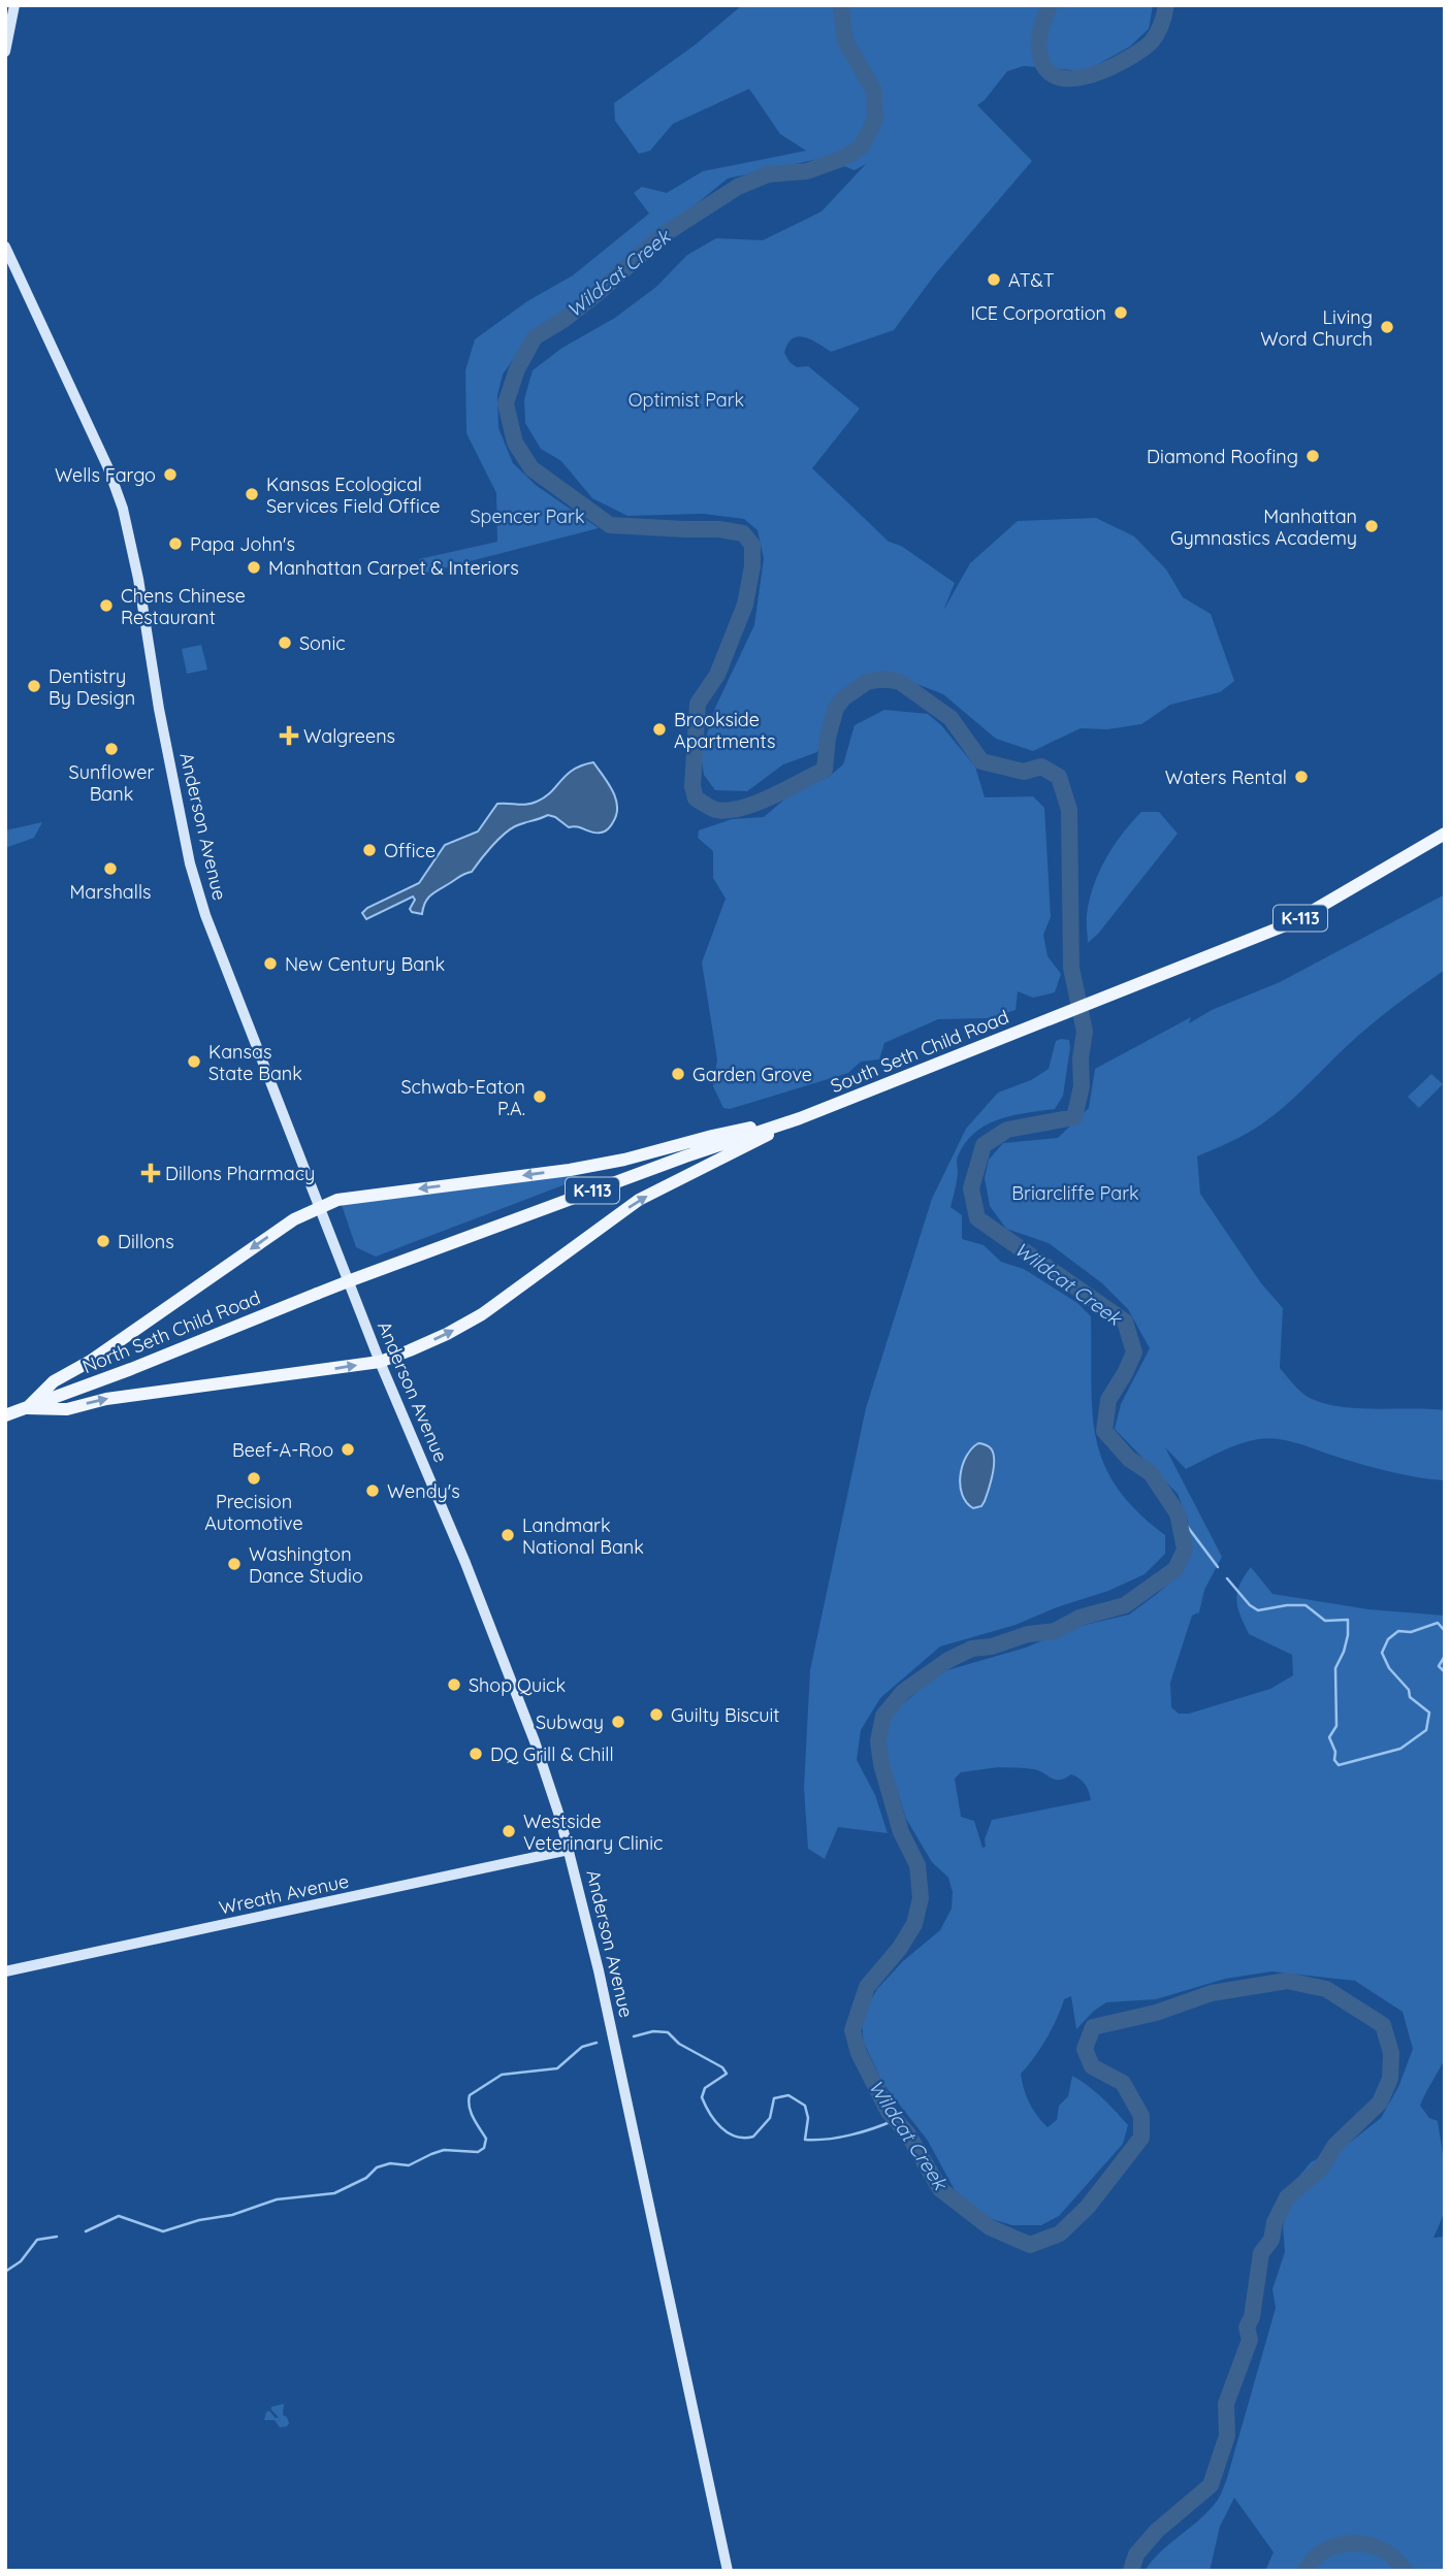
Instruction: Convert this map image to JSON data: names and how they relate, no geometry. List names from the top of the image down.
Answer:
{
  "streets": {
    "main road": [
      "Anderson Avenue",
      "K-113",
      "South Seth Child Road",
      "North Seth Child Road",
      "Wreath Avenue"
    ]
  },
  "crossings": [
    ["Anderson Avenue", "Wreath Avenue"],
    ["South Seth Child Road", "North Seth Child Road"]
  ],
  "water": ["Wildcat Creek"],
  "parks": ["Optimist Park", "Spencer Park", "Briarcliffe Park"],
  "places": {
    "other": [
      "AT&T",
      "ICE Corporation",
      "Living Word Church",
      "Diamond Roofing",
      "Wells Fargo",
      "Kansas Ecological Services Field Office",
      "Manhattan Gymnastics Academy",
      "Papa John's",
      "Manhattan Carpet & Interiors",
      "Chens Chinese Restaurant",
      "Sonic",
      "Dentistry By Design",
      "Brookside Apartments",
      "Sunflower Bank",
      "Waters Rental",
      "Office",
      "Marshalls",
      "New Century Bank",
      "Kansas State Bank",
      "Garden Grove",
      "Schwab-Eaton P.A.",
      "Dillons",
      "Beef-A-Roo",
      "Precision Automotive",
      "Wendy's",
      "Landmark National Bank",
      "Washington Dance Studio",
      "Shop Quick",
      "Guilty Biscuit",
      "Subway",
      "DQ Grill & Chill",
      "Westside Veterinary Clinic"
    ],
    "health": ["Walgreens", "Dillons Pharmacy"]
  }
}
